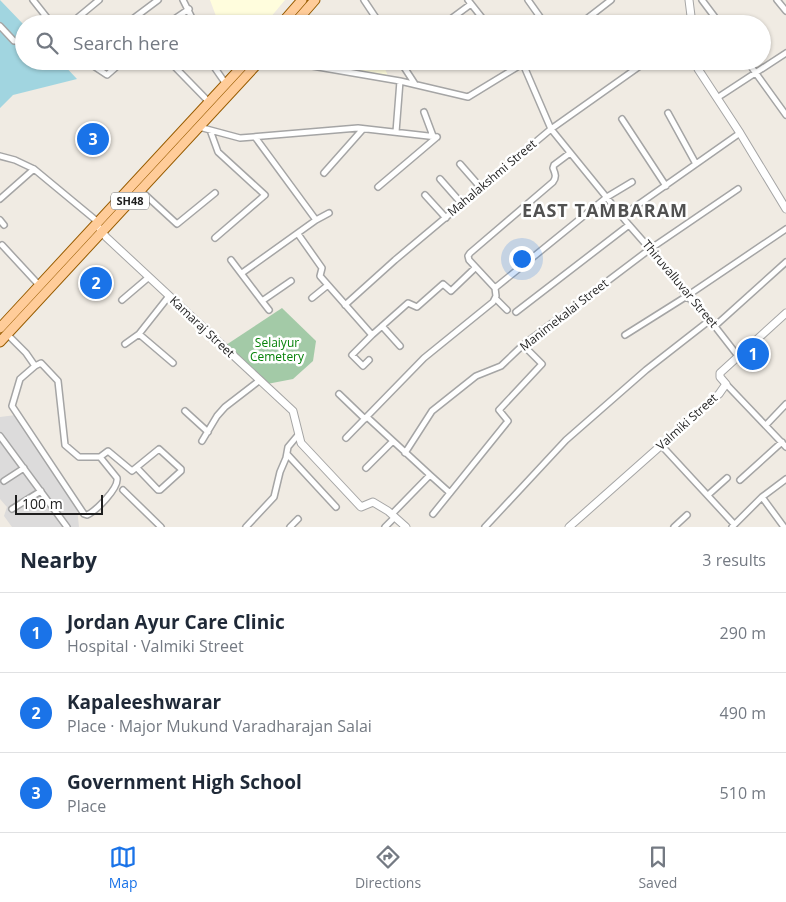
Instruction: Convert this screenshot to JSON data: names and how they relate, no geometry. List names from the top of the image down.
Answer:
{
  "streets": {
    "main road": ["SH48"],
    "street": [
      "Mahalakshmi Street",
      "Thiruvalluvar Street",
      "Manimekalai Street",
      "Kamaraj Street",
      "Valmiki Street"
    ]
  },
  "crossings": [
    ["Mahalakshmi Street", "Thiruvalluvar Street"],
    ["SH48", "Kamaraj Street"],
    ["Thiruvalluvar Street", "Manimekalai Street"],
    ["Thiruvalluvar Street", "Valmiki Street"]
  ],
  "districts": ["EAST TAMBARAM"],
  "parks": ["Selaiyur Cemetery"],
  "scale_bar": "100 m",
  "page": {
    "search": "Search here",
    "pins": ["3", "2", "1"],
    "scale": "100 m",
    "heading": ["Nearby", "3 results"],
    "list": [
      {
        "mark": "1",
        "name": "Jordan Ayur Care Clinic",
        "note": "Hospital · Valmiki Street",
        "value": "290 m"
      },
      {
        "mark": "2",
        "name": "Kapaleeshwarar",
        "note": "Place · Major Mukund Varadharajan Salai",
        "value": "490 m"
      },
      {
        "mark": "3",
        "name": "Government High School",
        "note": "Place",
        "value": "510 m"
      }
    ],
    "nav": ["Map", "Directions", "Saved"]
  }
}
